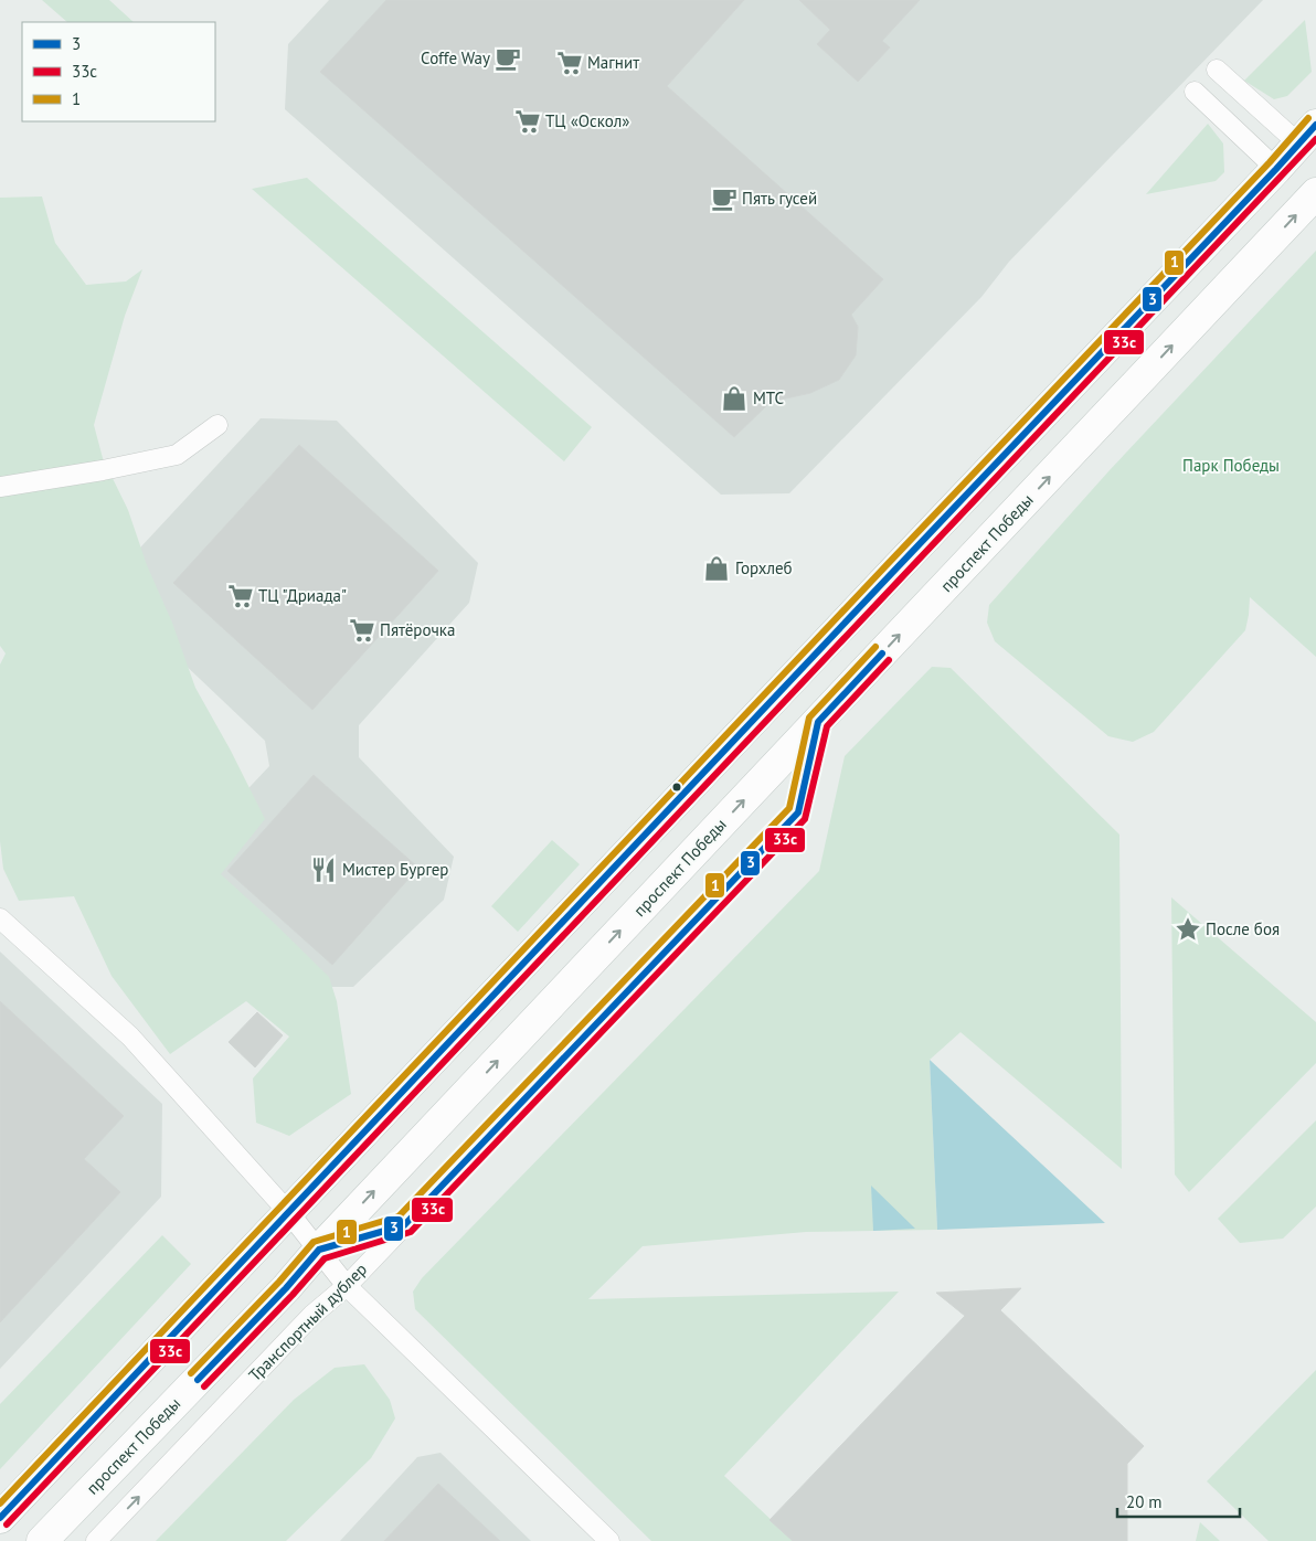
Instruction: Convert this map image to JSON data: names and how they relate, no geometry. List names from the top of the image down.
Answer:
{
  "streets": {
    "main road": ["проспект Победы"],
    "lane": ["Транспортный дублер"]
  },
  "crossings": [
    ["проспект Победы", "Транспортный дублер"]
  ],
  "parks": ["Парк Победы"],
  "places": {
    "cafe": ["Coffe Way", "Пять гусей"],
    "supermarket": [
      "Магнит",
      "ТЦ «Оскол»",
      "ТЦ \"Дриада\"",
      "Пятёрочка"
    ],
    "shop": ["МТС", "Горхлеб"],
    "restaurant": ["Мистер Бургер"],
    "place": ["После боя"]
  },
  "lines": ["transit line 1", "transit line 3", "transit line 33с"],
  "legend": ["3", "33с", "1"],
  "scale_bar": "20 m"
}
